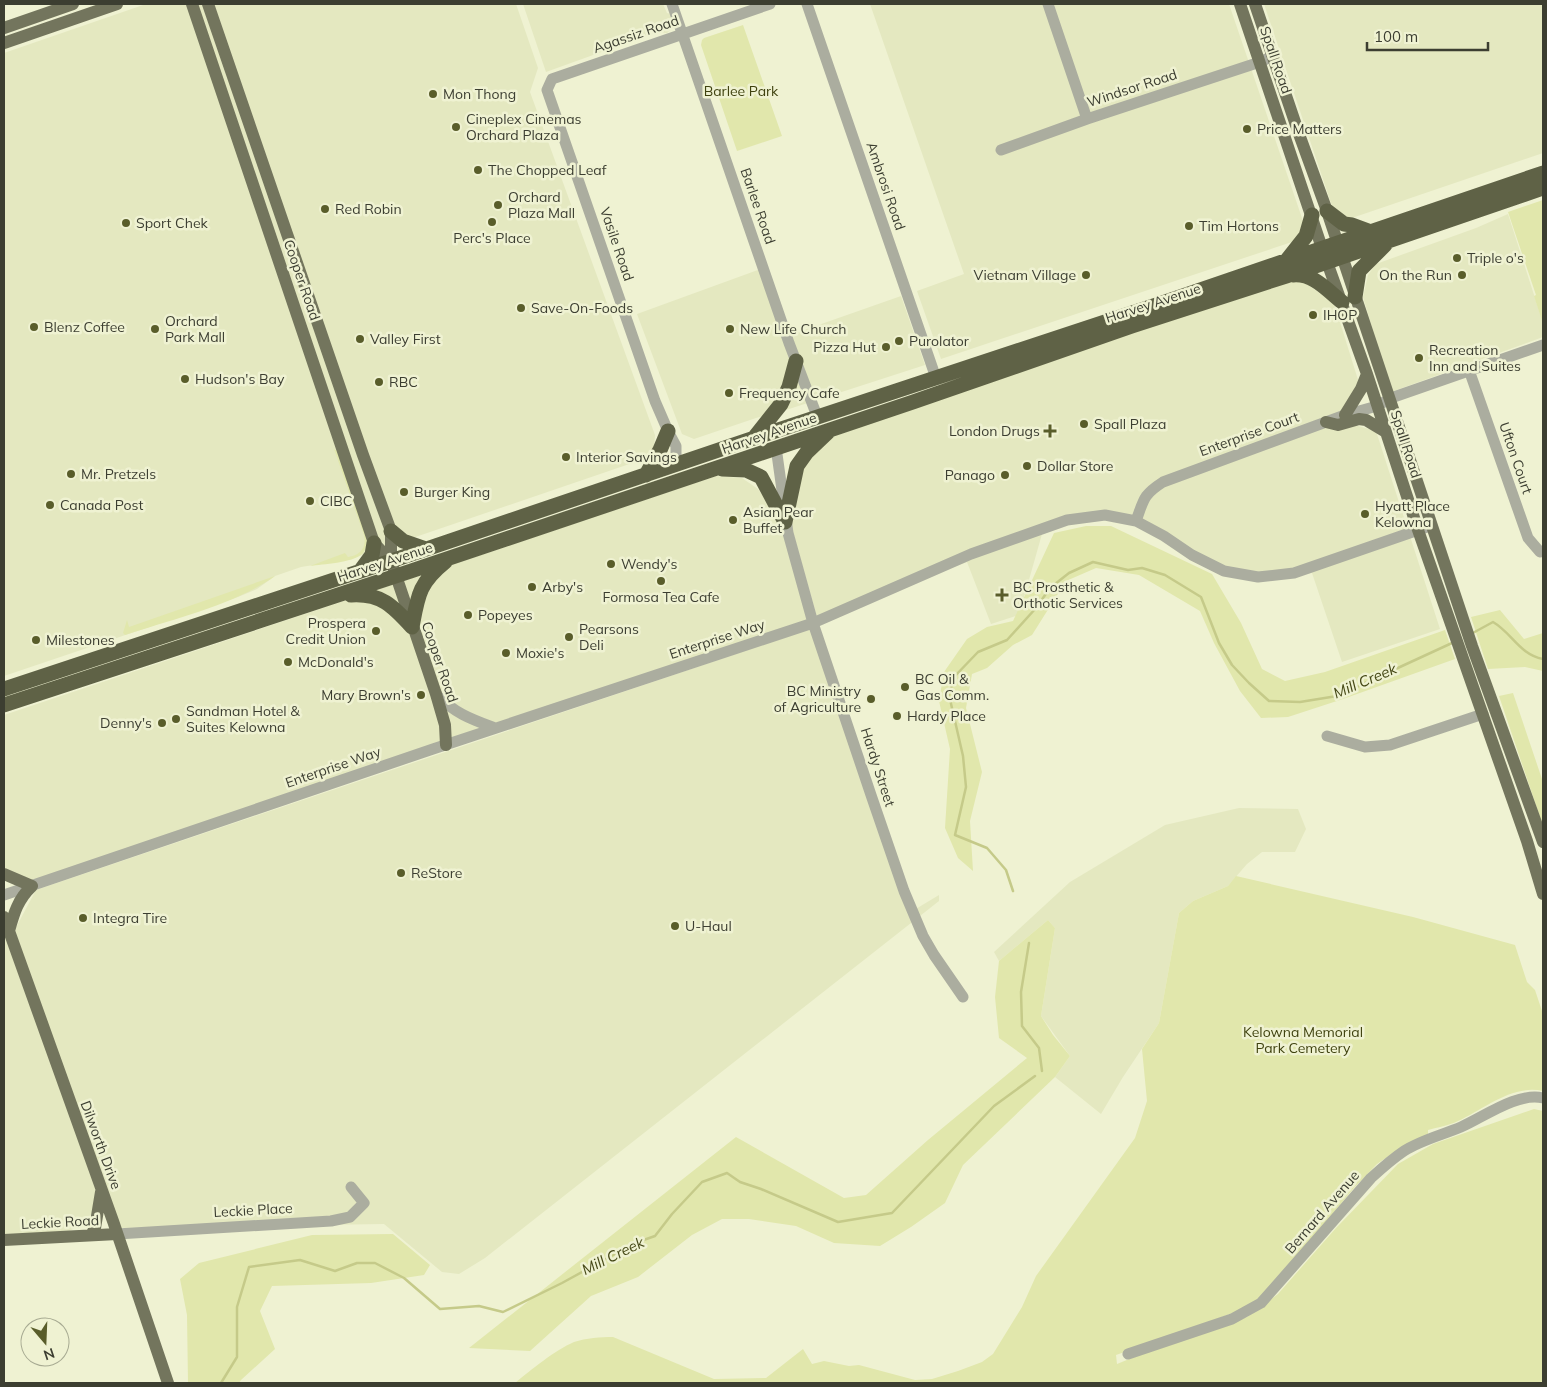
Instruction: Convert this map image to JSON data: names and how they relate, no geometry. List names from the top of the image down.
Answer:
{
  "streets": {
    "highway": ["Harvey Avenue"],
    "main road": [
      "Spall Road",
      "Cooper Road",
      "Dilworth Drive",
      "Leckie Road"
    ],
    "street": [
      "Agassiz Road",
      "Windsor Road",
      "Ambrosi Road",
      "Barlee Road",
      "Vasile Road",
      "Enterprise Court",
      "Ufton Court",
      "Enterprise Way",
      "Hardy Street",
      "Leckie Place",
      "Bernard Avenue"
    ]
  },
  "crossings": [
    ["Agassiz Road", "Barlee Road"],
    ["Agassiz Road", "Vasile Road"],
    ["Spall Road", "Windsor Road"],
    ["Spall Road", "Harvey Avenue"],
    ["Spall Road", "Enterprise Court"],
    ["Spall Road", "Enterprise Way"],
    ["Ambrosi Road", "Harvey Avenue"],
    ["Barlee Road", "Harvey Avenue"],
    ["Vasile Road", "Harvey Avenue"],
    ["Cooper Road", "Harvey Avenue"],
    ["Cooper Road", "Enterprise Way"],
    ["Harvey Avenue", "Hardy Street"],
    ["Enterprise Court", "Ufton Court"],
    ["Enterprise Court", "Enterprise Way"],
    ["Enterprise Way", "Hardy Street"],
    ["Dilworth Drive", "Leckie Place"],
    ["Dilworth Drive", "Leckie Road"],
    ["Leckie Place", "Leckie Road"]
  ],
  "water": ["Mill Creek"],
  "parks": ["Barlee Park", "Kelowna Memorial Park Cemetery"],
  "places": {
    "other": [
      "Mon Thong",
      "Cineplex Cinemas Orchard Plaza",
      "Price Matters",
      "The Chopped Leaf",
      "Orchard Plaza Mall",
      "Red Robin",
      "Perc's Place",
      "Sport Chek",
      "Tim Hortons",
      "Triple o's",
      "Vietnam Village",
      "On the Run",
      "Save-On-Foods",
      "IHOP",
      "Blenz Coffee",
      "Orchard Park Mall",
      "New Life Church",
      "Valley First",
      "Purolator",
      "Pizza Hut",
      "Recreation Inn and Suites",
      "Hudson's Bay",
      "RBC",
      "Frequency Cafe",
      "Spall Plaza",
      "Interior Savings",
      "Dollar Store",
      "Mr. Pretzels",
      "Panago",
      "Burger King",
      "CIBC",
      "Canada Post",
      "Hyatt Place Kelowna",
      "Asian Pear Buffet",
      "Wendy's",
      "Formosa Tea Cafe",
      "Arby's",
      "Popeyes",
      "Prospera Credit Union",
      "Pearsons Deli",
      "Milestones",
      "Moxie's",
      "McDonald's",
      "BC Oil & Gas Comm.",
      "Mary Brown's",
      "BC Ministry of Agriculture",
      "Hardy Place",
      "Sandman Hotel & Suites Kelowna",
      "Denny's",
      "ReStore",
      "Integra Tire",
      "U-Haul"
    ],
    "health": ["London Drugs", "BC Prosthetic & Orthotic Services"]
  },
  "scale_bar": "100 m",
  "north": "bottom"
}
